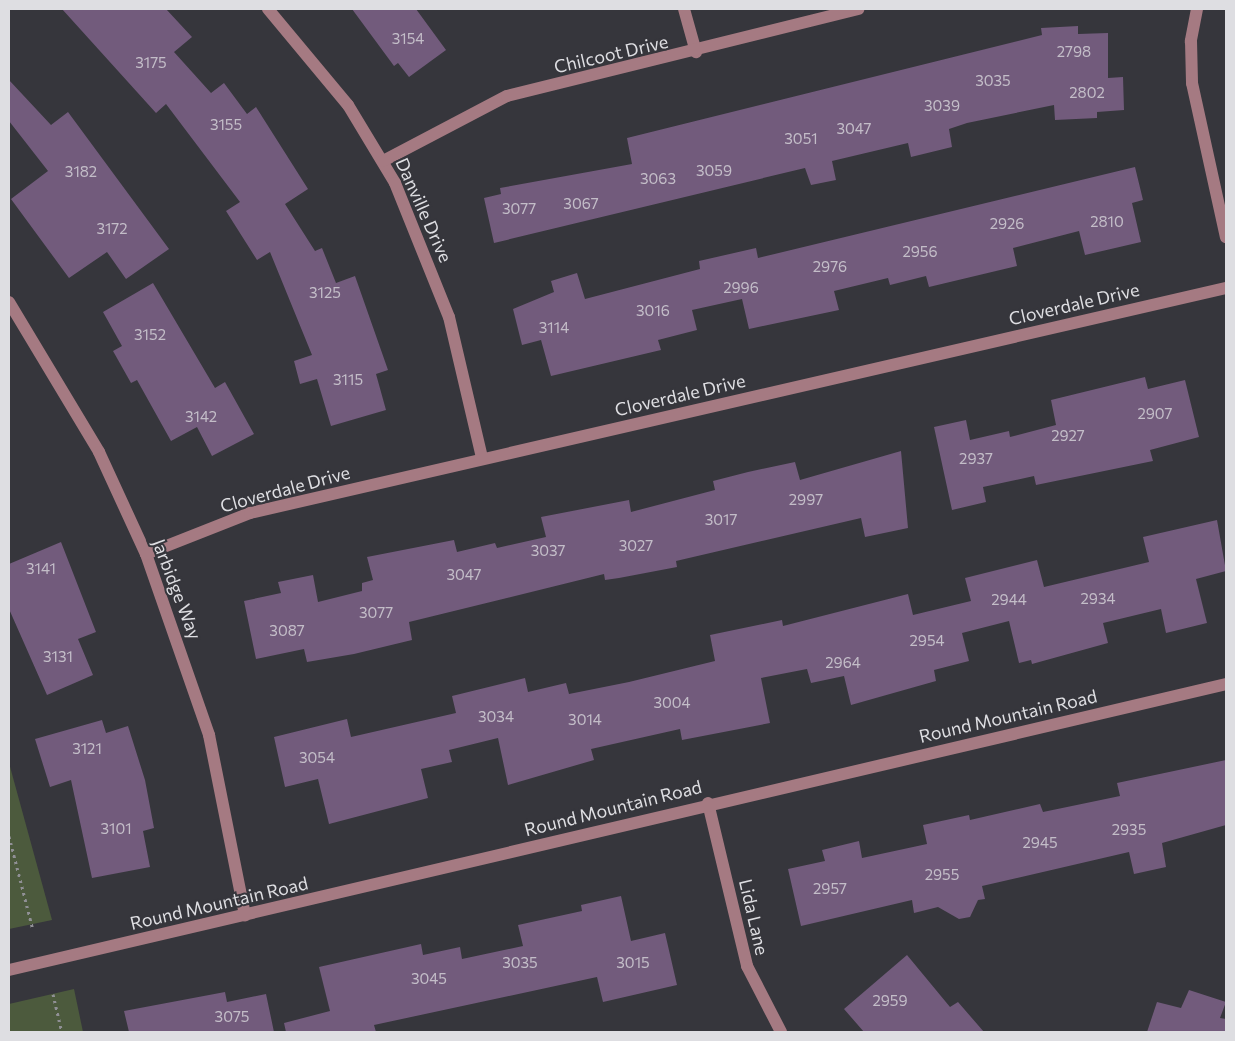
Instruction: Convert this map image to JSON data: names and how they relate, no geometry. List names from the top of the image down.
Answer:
{
  "streets": {
    "street": [
      "Chilcoot Drive",
      "Danville Drive",
      "Cloverdale Drive",
      "Jarbidge Way",
      "Round Mountain Road",
      "Lida Lane"
    ]
  },
  "crossings": [
    ["Chilcoot Drive", "Danville Drive"],
    ["Danville Drive", "Cloverdale Drive"],
    ["Cloverdale Drive", "Jarbidge Way"],
    ["Jarbidge Way", "Round Mountain Road"],
    ["Round Mountain Road", "Lida Lane"]
  ],
  "house_numbers": [
    "3154",
    "2798",
    "3175",
    "3035",
    "2802",
    "3039",
    "3155",
    "3047",
    "3051",
    "3059",
    "3182",
    "3063",
    "3067",
    "3077",
    "2810",
    "2926",
    "3172",
    "2956",
    "2976",
    "2996",
    "3125",
    "3016",
    "3114",
    "3152",
    "3115",
    "2907",
    "3142",
    "2927",
    "2937",
    "2997",
    "3017",
    "3027",
    "3037",
    "3141",
    "3047",
    "2934",
    "2944",
    "3077",
    "3087",
    "2954",
    "3131",
    "2964",
    "3004",
    "3034",
    "3014",
    "3121",
    "3054",
    "3101",
    "2935",
    "2945",
    "2955",
    "2957",
    "3035",
    "3015",
    "3045",
    "2959",
    "3075"
  ]
}
